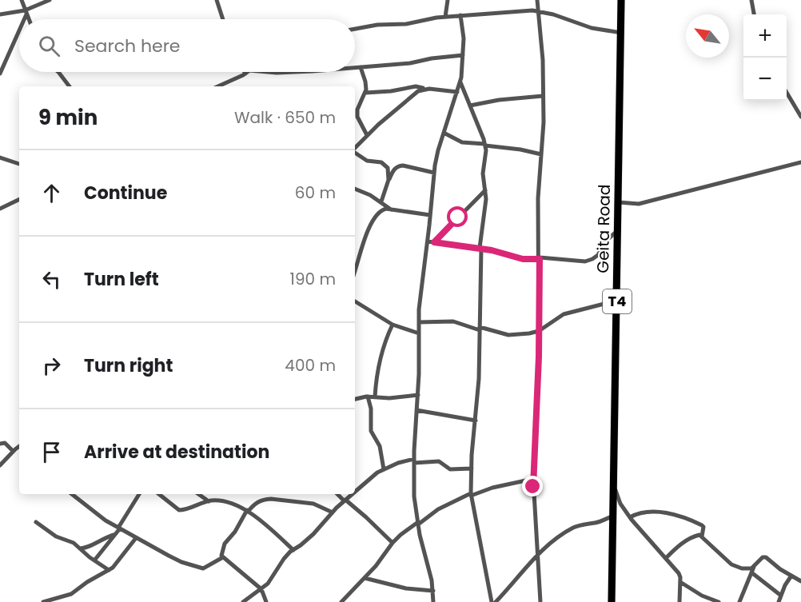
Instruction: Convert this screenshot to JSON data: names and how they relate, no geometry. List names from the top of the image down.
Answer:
{
  "streets": {
    "highway": ["Geita Road", "T4"]
  },
  "north": "top left",
  "page": {
    "map_buttons": ["+", "−"],
    "search": "Search here",
    "heading": ["9 min", "Walk · 650 m"],
    "list": [
      ["Continue", "60 m"],
      ["Turn left", "190 m"],
      ["Turn right", "400 m"],
      "Arrive at destination"
    ]
  }
}
